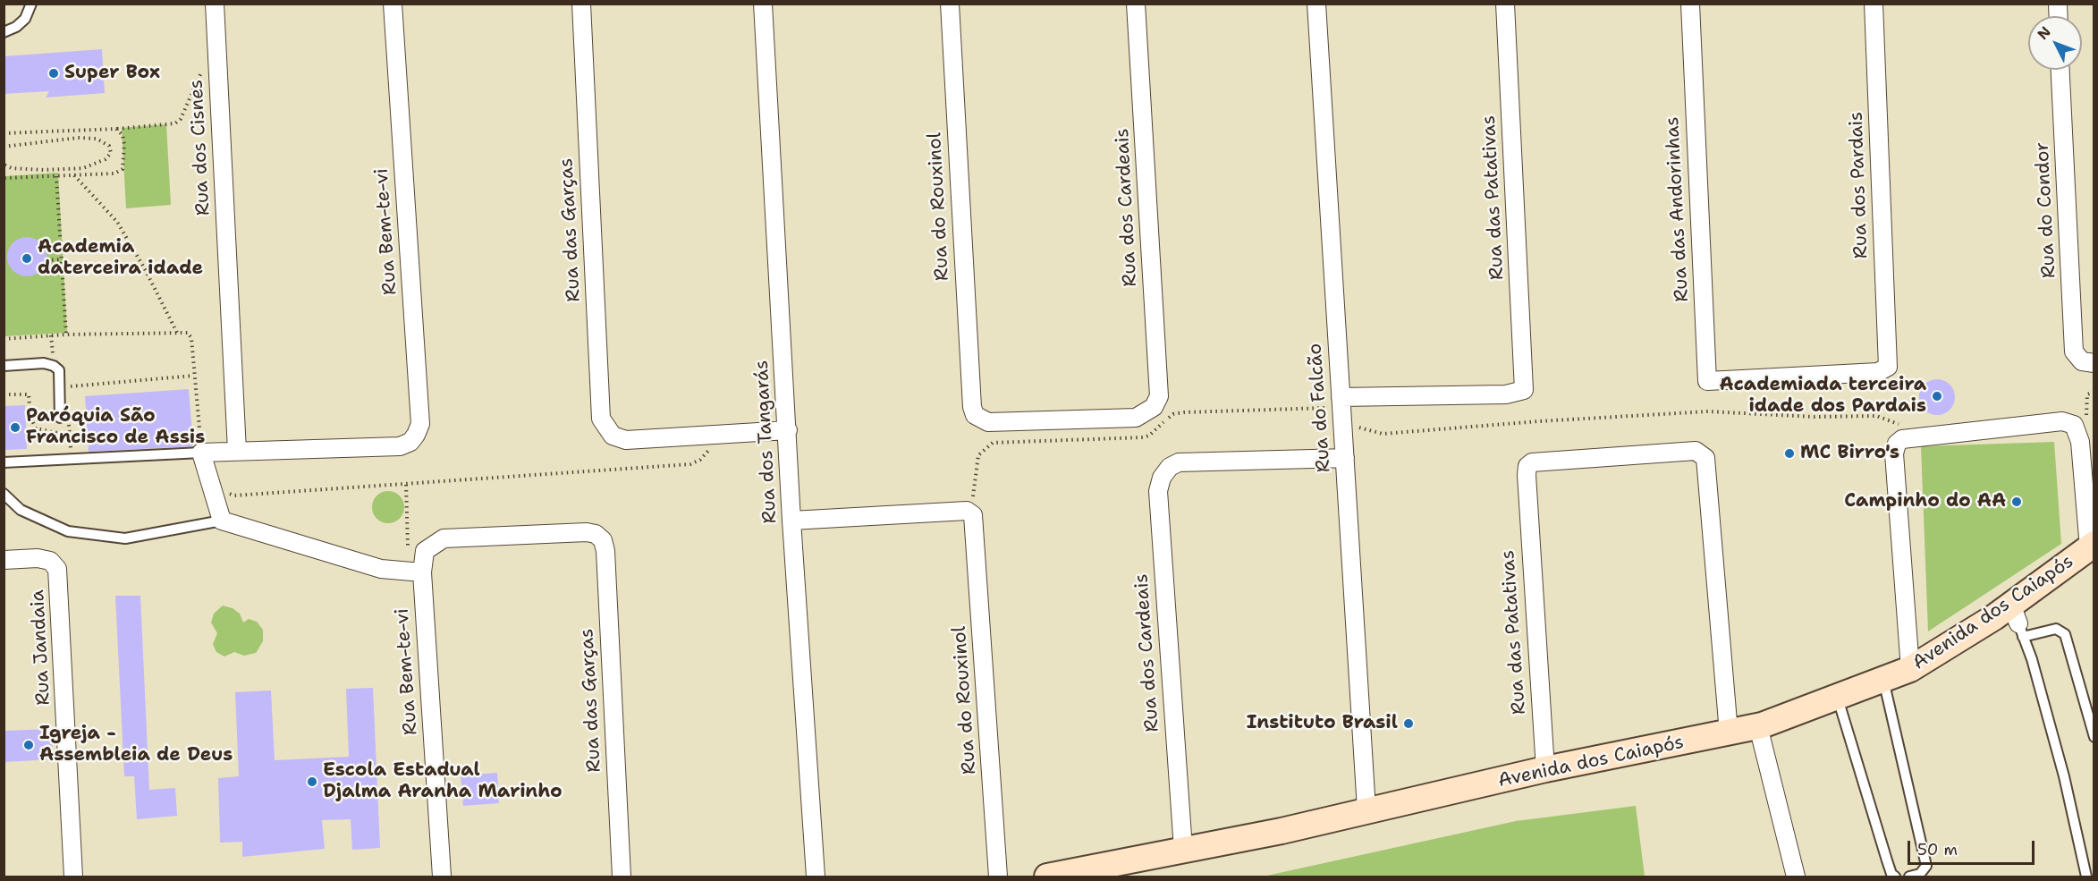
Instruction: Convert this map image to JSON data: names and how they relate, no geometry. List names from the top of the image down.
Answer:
{
  "streets": {
    "main road": ["Avenida dos Caiapós"],
    "street": [
      "Rua dos Cisnes",
      "Rua dos Pardais",
      "Rua das Patativas",
      "Rua do Rouxinol",
      "Rua dos Cardeais",
      "Rua das Andorinhas",
      "Rua do Condor",
      "Rua das Garças",
      "Rua Bem-te-vi",
      "Rua do Falcão",
      "Rua dos Tangarás",
      "Rua Jandaia"
    ]
  },
  "crossings": [
    ["Rua dos Cisnes", "Rua Bem-te-vi"],
    ["Rua dos Pardais", "Rua das Andorinhas"],
    ["Rua das Patativas", "Rua do Falcão"],
    ["Rua das Patativas", "Avenida dos Caiapós"],
    ["Rua do Rouxinol", "Rua dos Cardeais"],
    ["Rua do Rouxinol", "Rua dos Tangarás"],
    ["Rua dos Cardeais", "Rua do Falcão"],
    ["Rua dos Cardeais", "Avenida dos Caiapós"],
    ["Rua das Garças", "Rua Bem-te-vi"],
    ["Rua do Falcão", "Avenida dos Caiapós"]
  ],
  "places": [
    "Super Box",
    "Academia daterceira idade",
    "Academiada terceira idade dos Pardais",
    "Paróquia São Francisco de Assis",
    "MC Birro's",
    "Campinho do AA",
    "Instituto Brasil",
    "Igreja - Assembleia de Deus",
    "Escola Estadual Djalma Aranha Marinho"
  ],
  "scale_bar": "50 m",
  "north": "top left"
}
